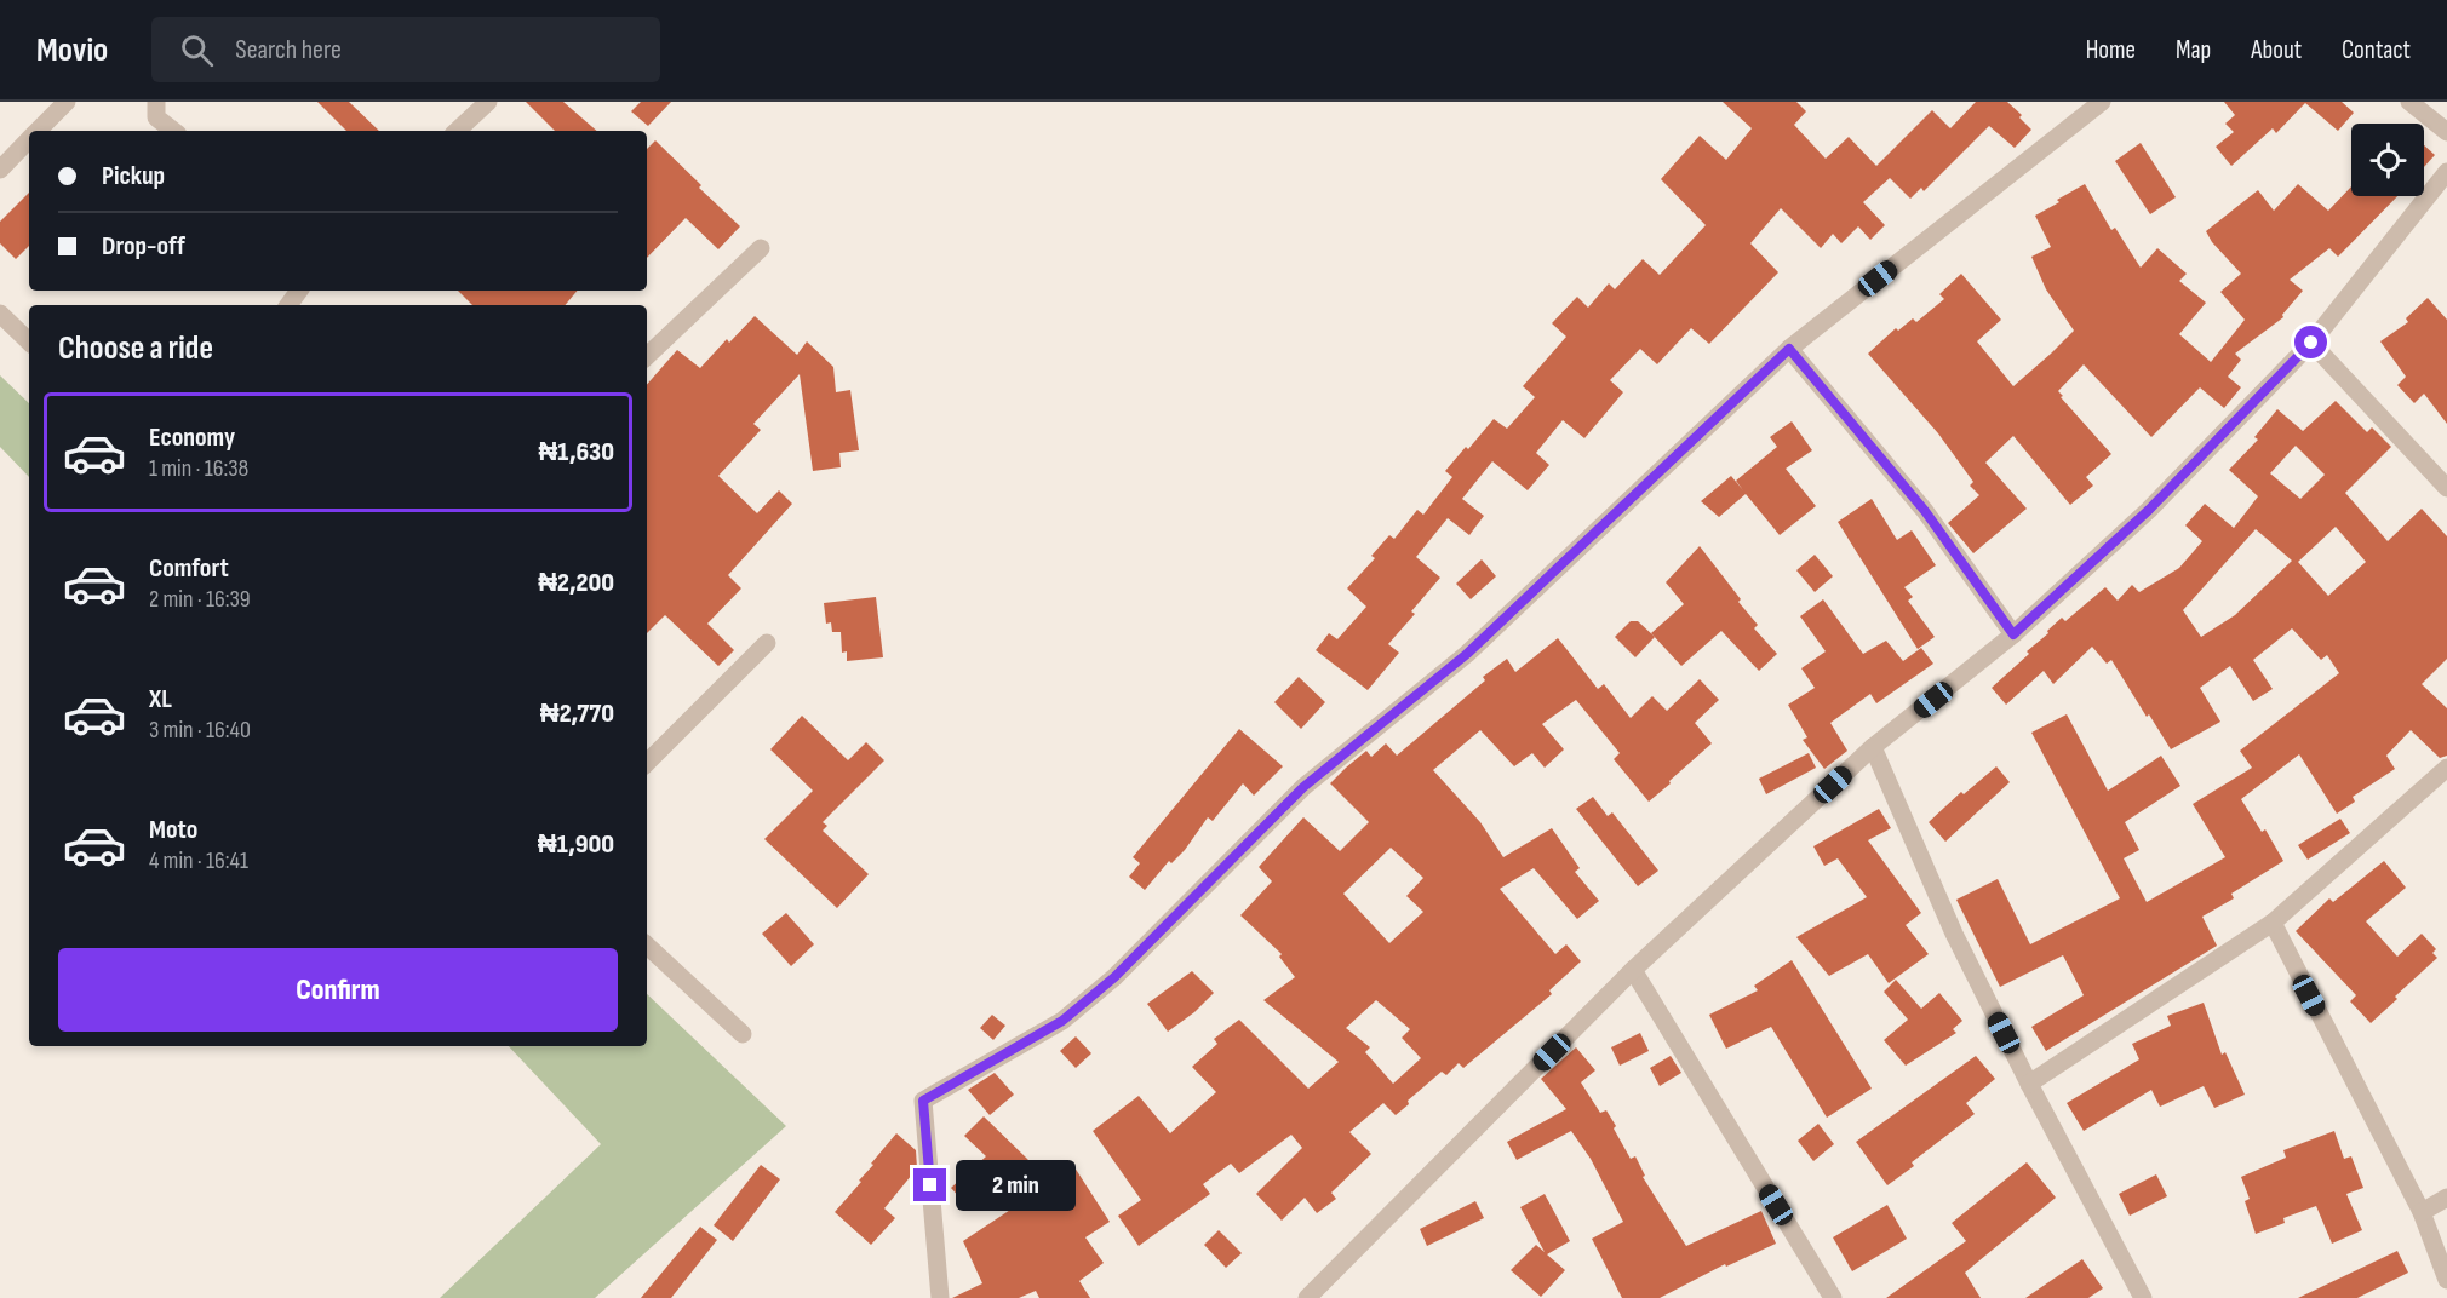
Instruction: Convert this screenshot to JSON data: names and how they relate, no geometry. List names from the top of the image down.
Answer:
{
  "page": {
    "header": "Movio",
    "search": "Search here",
    "nav": [
      "Home",
      "Map",
      "About",
      "Contact"
    ],
    "banner": ["Pickup", "Drop-off"],
    "heading": "Choose a ride",
    "list": [
      {
        "name": "Economy",
        "note": "1 min · 16:38",
        "value": "₦1,630"
      },
      {
        "name": "Comfort",
        "note": "2 min · 16:39",
        "value": "₦2,200"
      },
      {
        "name": "XL",
        "note": "3 min · 16:40",
        "value": "₦2,770"
      },
      {
        "name": "Moto",
        "note": "4 min · 16:41",
        "value": "₦1,900"
      }
    ],
    "buttons": "Confirm",
    "bubble": "2 min"
  }
}
